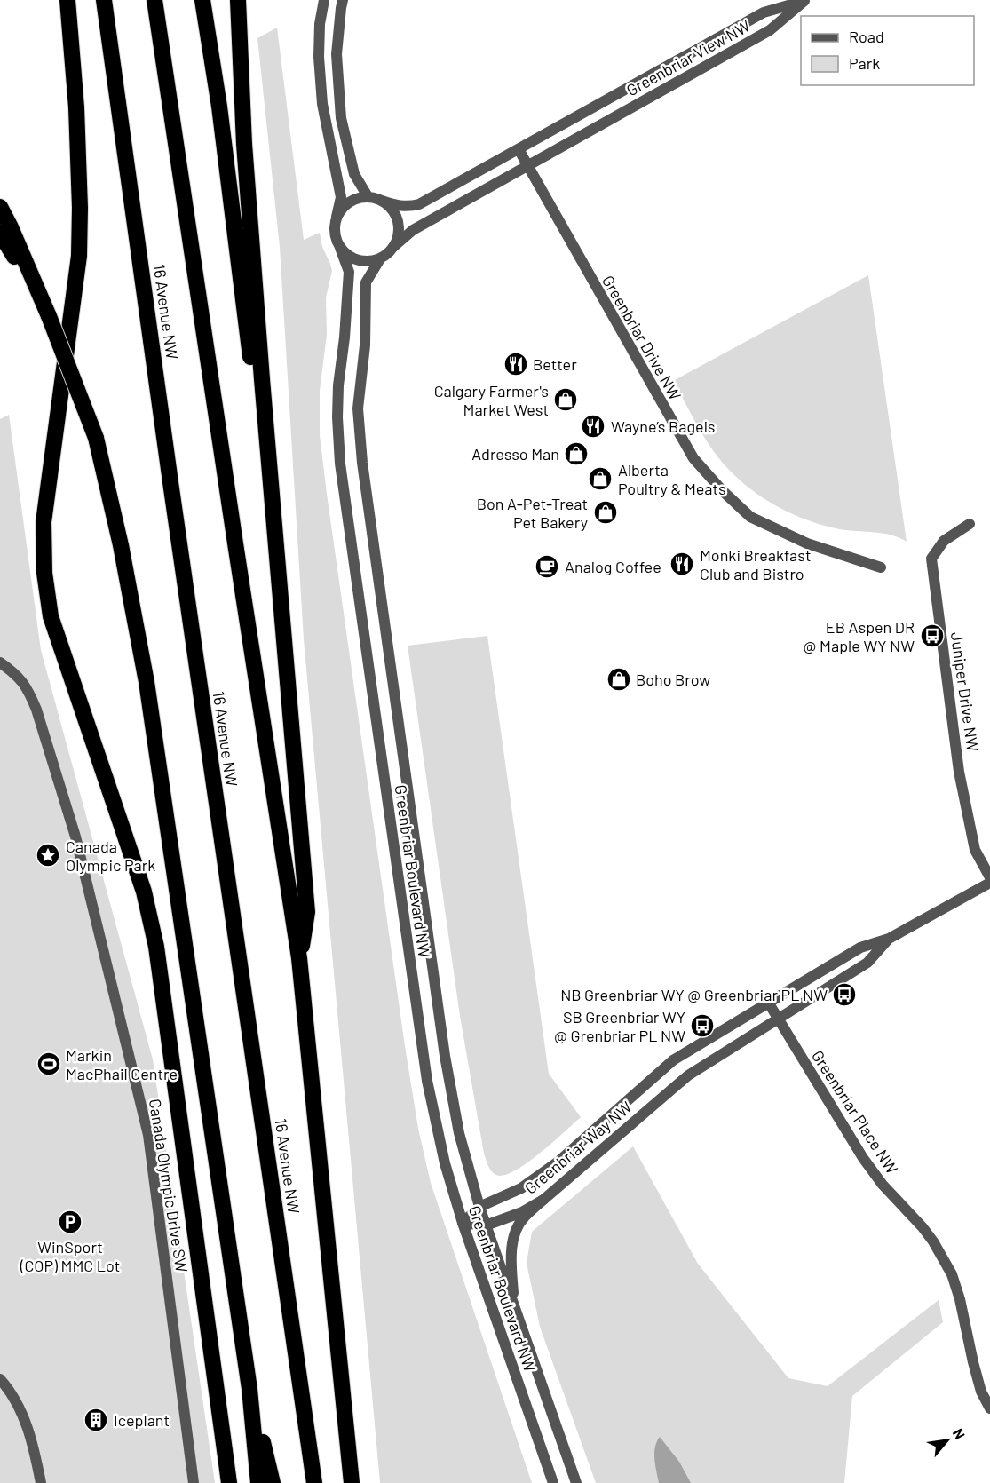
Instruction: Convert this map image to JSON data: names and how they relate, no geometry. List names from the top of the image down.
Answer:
{
  "streets": {
    "highway": ["16 Avenue NW"],
    "street": [
      "Greenbriar View NW",
      "Greenbriar Drive NW",
      "Juniper Drive NW",
      "Greenbriar Boulevard NW",
      "Greenbriar Place NW",
      "Greenbriar Way NW",
      "Canada Olympic Drive SW"
    ]
  },
  "crossings": [
    ["Greenbriar View NW", "Greenbriar Drive NW"],
    ["Greenbriar View NW", "Greenbriar Boulevard NW"],
    ["Greenbriar Boulevard NW", "Greenbriar Way NW"],
    ["Greenbriar Place NW", "Greenbriar Way NW"]
  ],
  "places": {
    "restaurant": ["Better", "Wayne’s Bagels", "Monki Breakfast Club and Bistro"],
    "shop": [
      "Calgary Farmer's Market West",
      "Adresso Man",
      "Alberta Poultry & Meats",
      "Bon A-Pet-Treat Pet Bakery",
      "Boho Brow"
    ],
    "cafe": ["Analog Coffee"],
    "bus stop": ["EB Aspen DR @ Maple WY NW", "NB Greenbriar WY @ Greenbriar PL NW", "SB Greenbriar WY @ Grenbriar PL NW"],
    "place": ["Canada Olympic Park"],
    "sports": ["Markin MacPhail Centre"],
    "parking": ["WinSport (COP) MMC Lot"],
    "building": ["Iceplant"]
  },
  "legend": ["Road", "Park"],
  "north": "top right"
}
